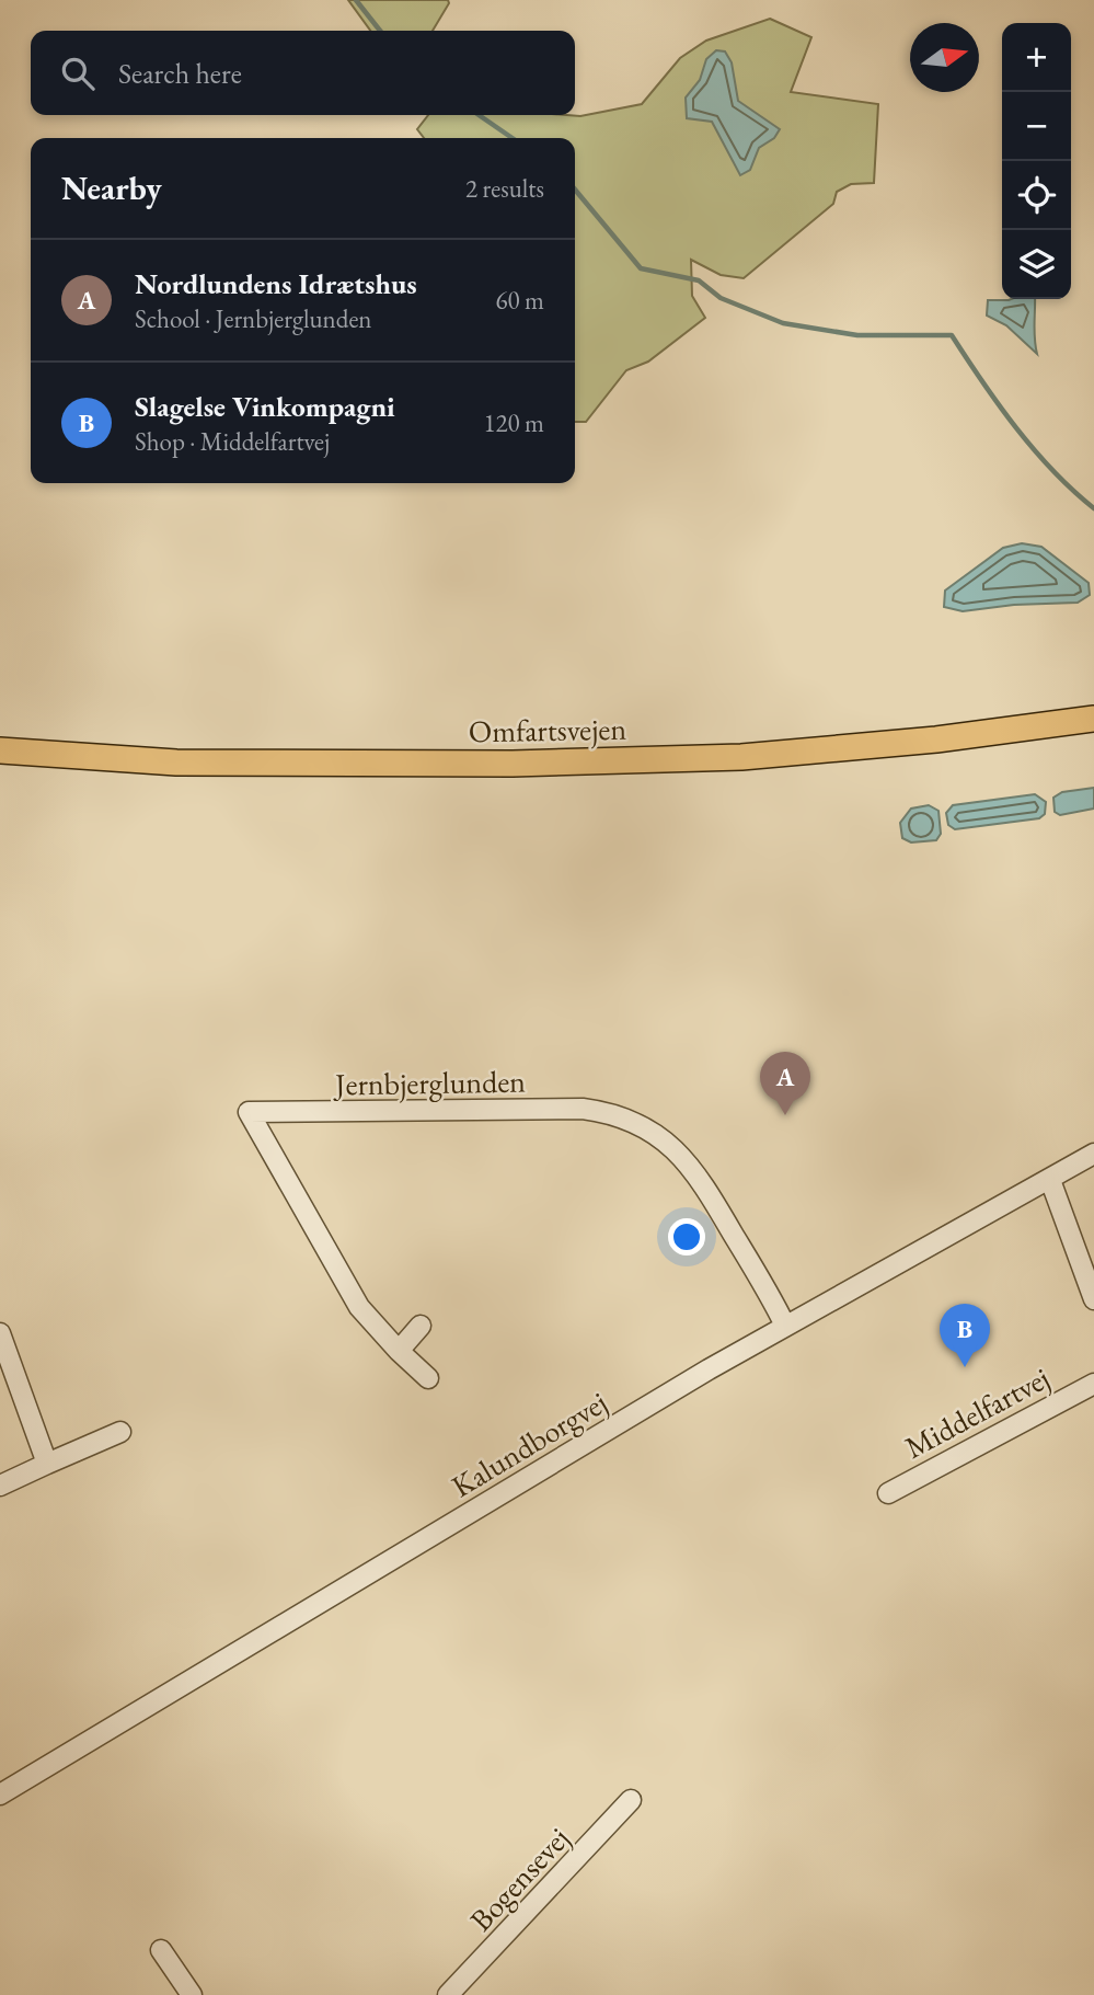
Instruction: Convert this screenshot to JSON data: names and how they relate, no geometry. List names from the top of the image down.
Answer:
{
  "streets": {
    "main road": ["Omfartsvejen"],
    "street": [
      "Jernbjerglunden",
      "Middelfartvej",
      "Kalundborgvej",
      "Bogensevej"
    ]
  },
  "crossings": [
    ["Jernbjerglunden", "Kalundborgvej"]
  ],
  "north": "right",
  "page": {
    "map_buttons": ["+", "−"],
    "search": "Search here",
    "heading": ["Nearby", "2 results"],
    "list": [
      {
        "mark": "A",
        "name": "Nordlundens Idrætshus",
        "note": "School · Jernbjerglunden",
        "value": "60 m"
      },
      {
        "mark": "B",
        "name": "Slagelse Vinkompagni",
        "note": "Shop · Middelfartvej",
        "value": "120 m"
      }
    ],
    "pins": ["A", "B"]
  }
}
